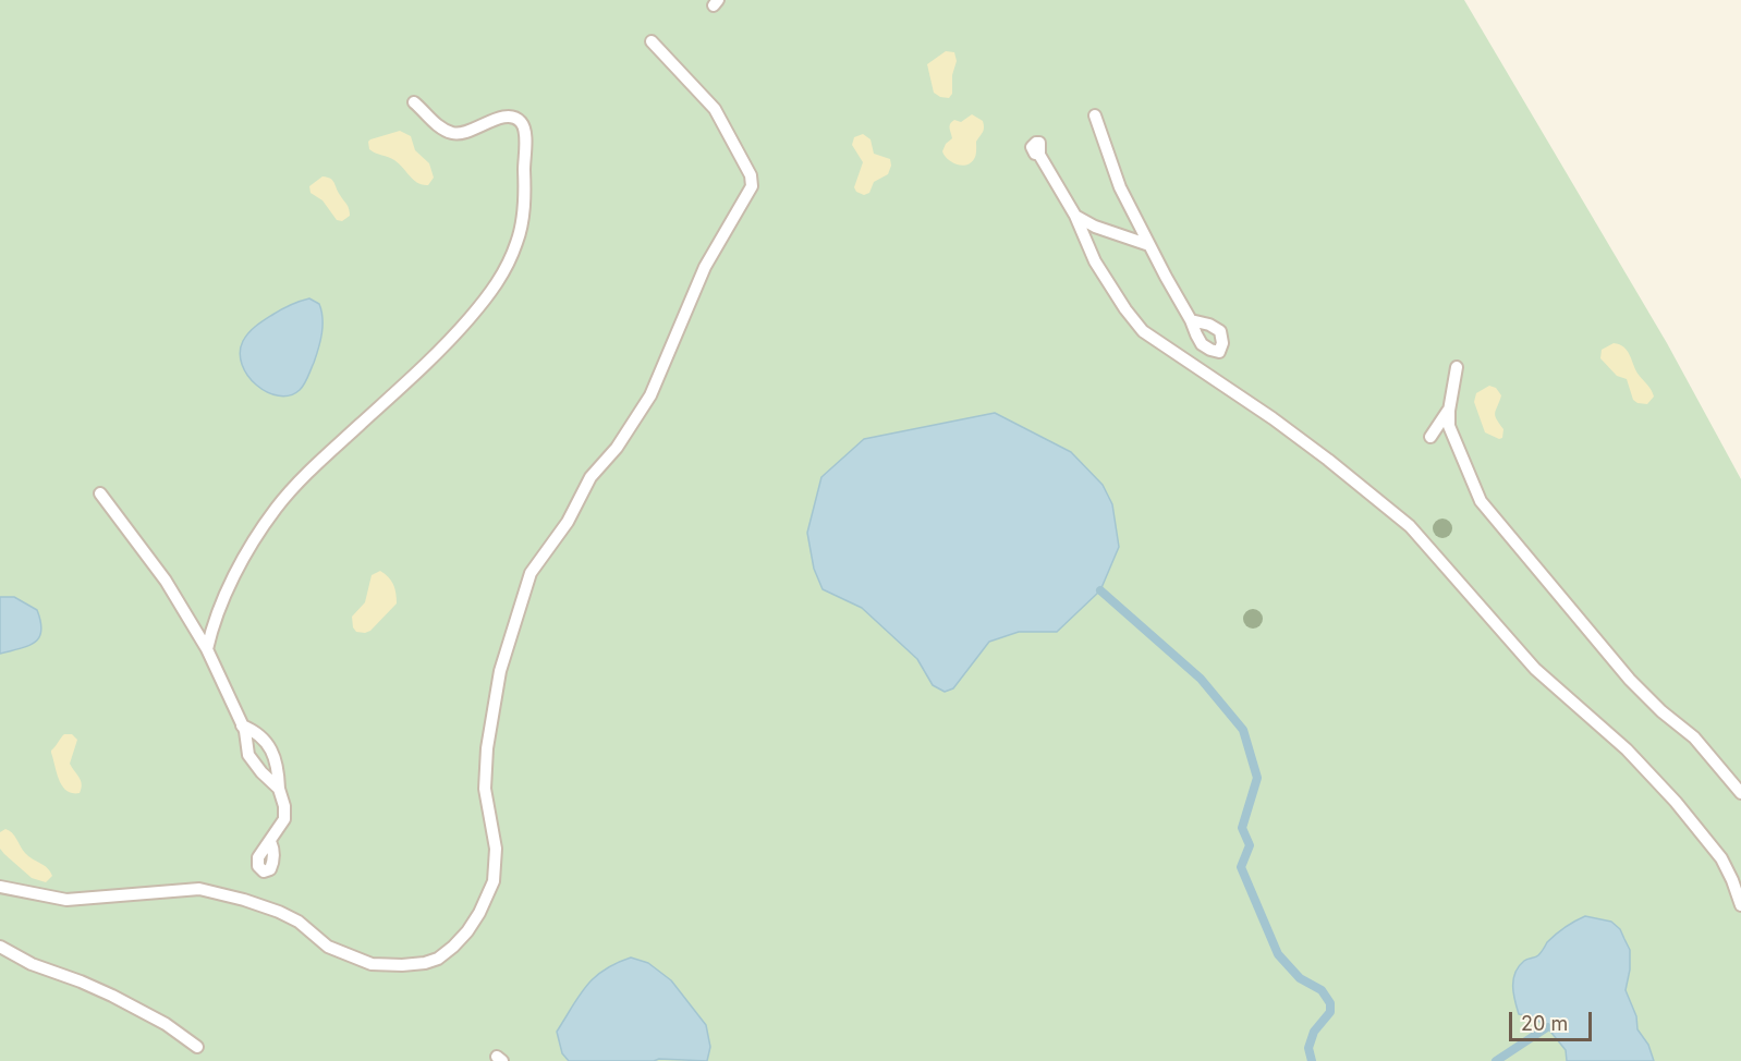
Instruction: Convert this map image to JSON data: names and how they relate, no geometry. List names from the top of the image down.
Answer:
{
  "scale_bar": "20 m"
}
